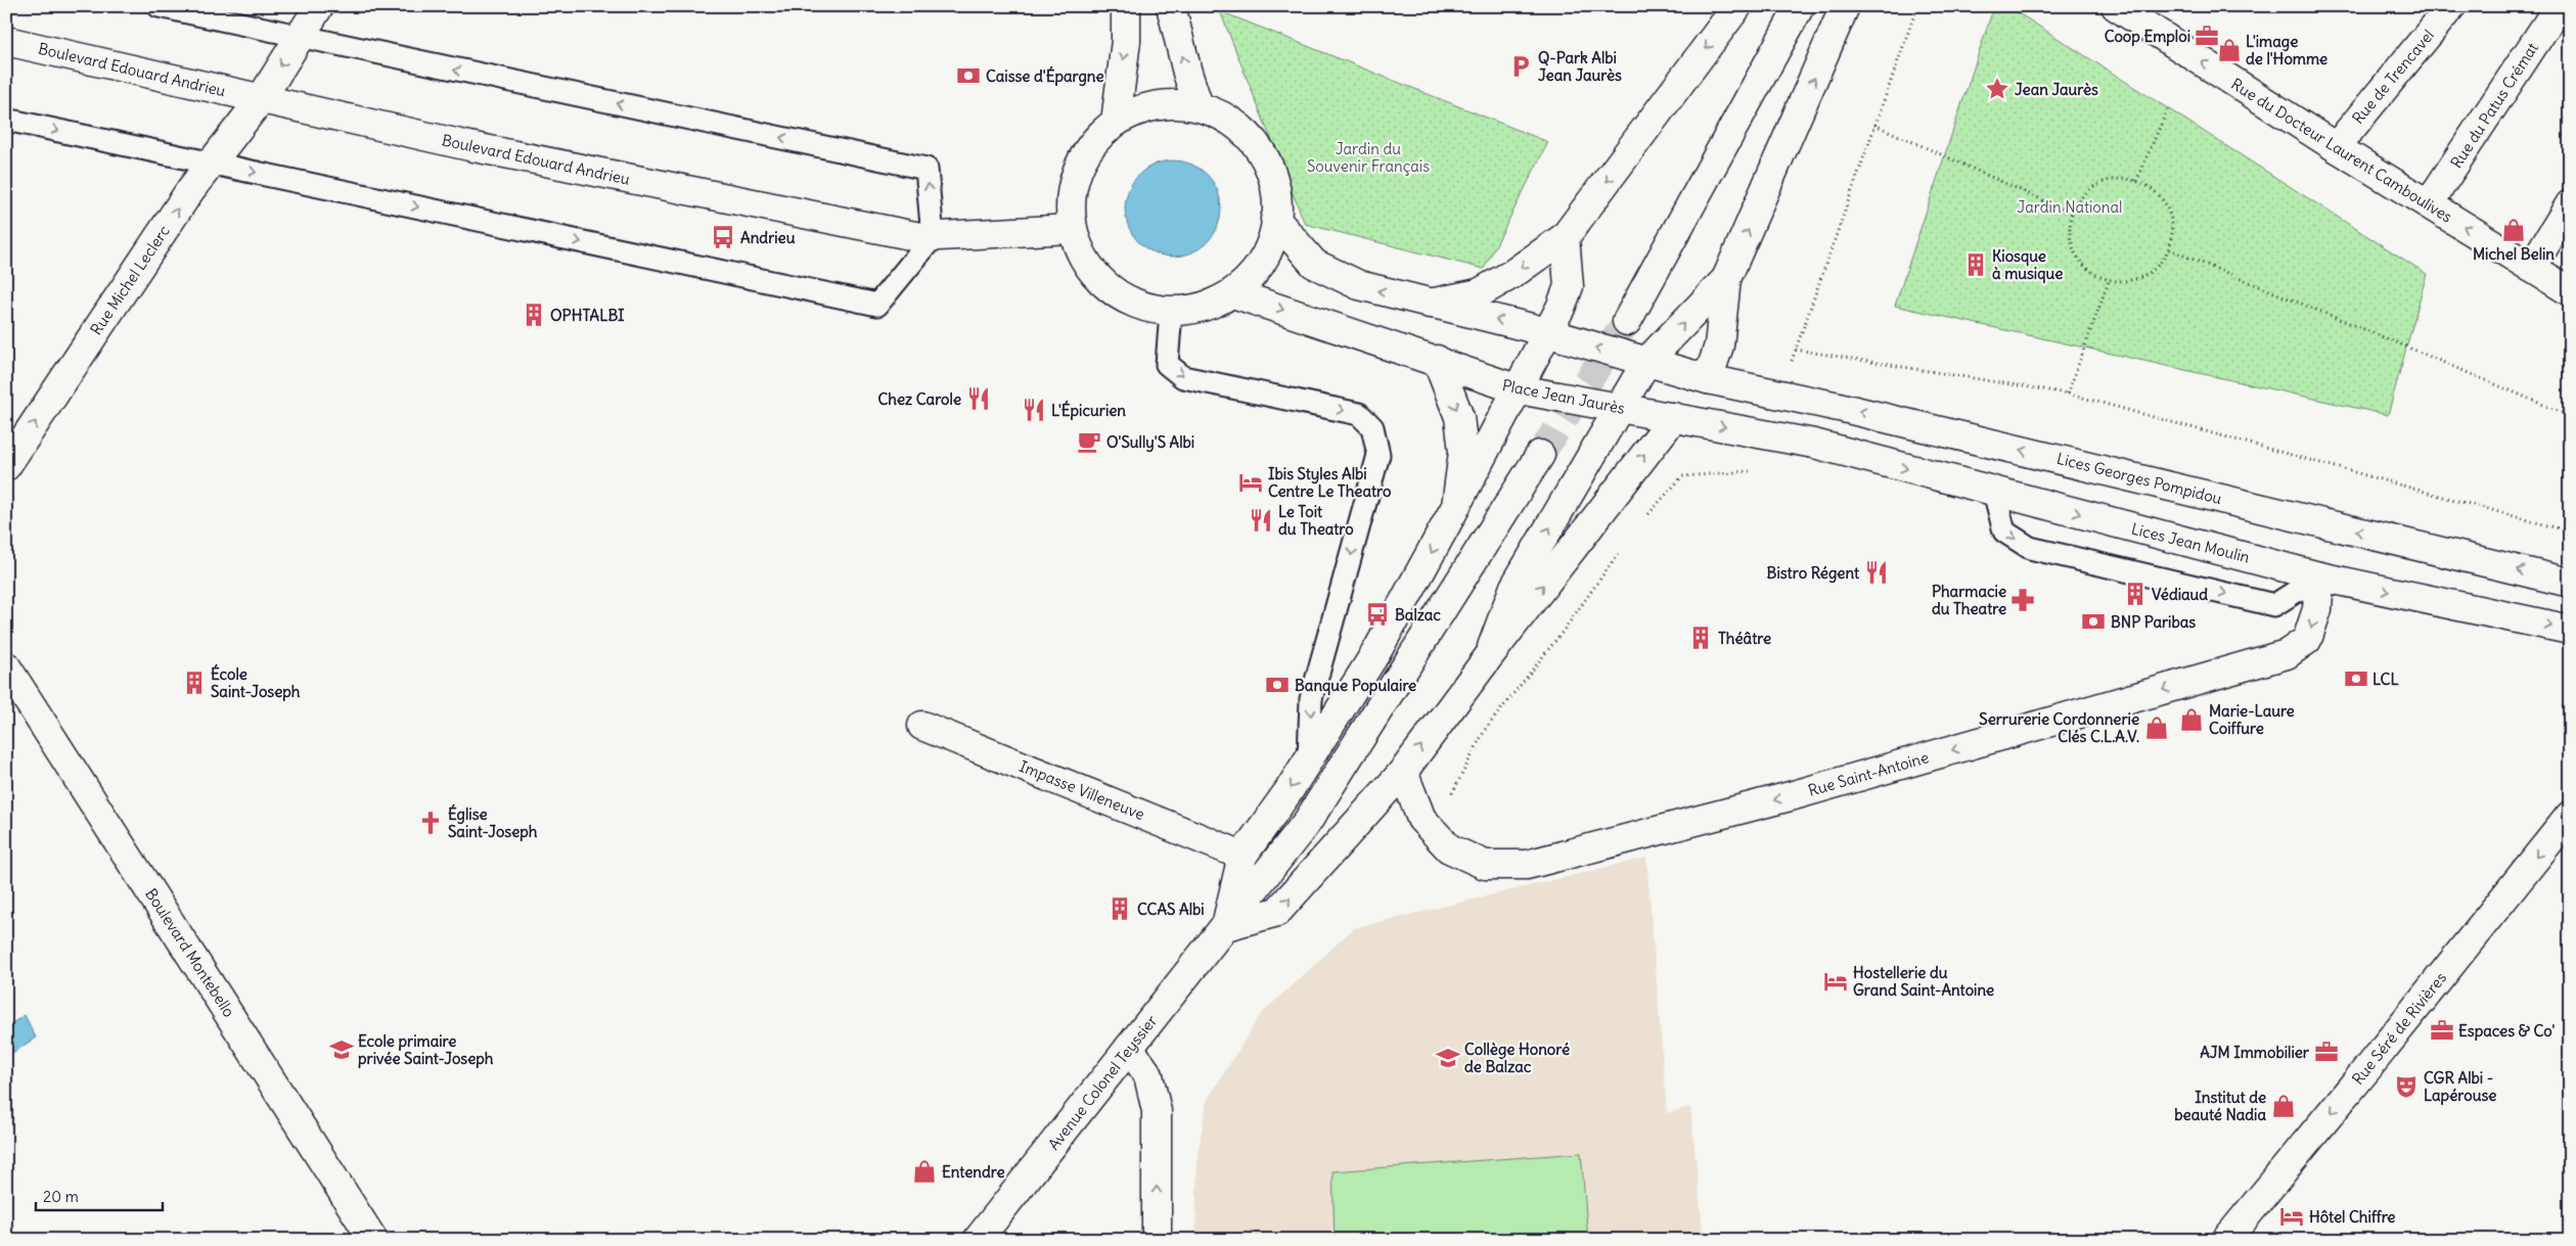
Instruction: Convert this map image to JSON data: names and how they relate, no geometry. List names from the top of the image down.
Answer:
{
  "streets": {
    "main road": [
      "Boulevard Edouard Andrieu",
      "Rue de Trencavel",
      "Rue du Patus Crémat",
      "Rue du Docteur Laurent Camboulives",
      "Rue Michel Leclerc",
      "Place Jean Jaurès",
      "Lices Georges Pompidou",
      "Lices Jean Moulin",
      "Rue Saint-Antoine",
      "Impasse Villeneuve",
      "Boulevard Montebello",
      "Rue Séré de Rivières",
      "Avenue Colonel Teyssier"
    ]
  },
  "crossings": [
    ["Boulevard Edouard Andrieu", "Rue Michel Leclerc"],
    ["Rue de Trencavel", "Rue du Docteur Laurent Camboulives"],
    ["Rue du Patus Crémat", "Rue du Docteur Laurent Camboulives"],
    ["Place Jean Jaurès", "Lices Jean Moulin"],
    ["Lices Jean Moulin", "Rue Saint-Antoine"]
  ],
  "one_way": [
    "Rue du Docteur Laurent Camboulives",
    "Lices Georges Pompidou",
    "Lices Jean Moulin",
    "Rue Saint-Antoine",
    "Rue Séré de Rivières"
  ],
  "parks": ["Jardin du Souvenir Français", "Jardin National"],
  "places": {
    "office": ["Coop Emploi", "Espaces & Co'", "AJM Immobilier"],
    "shop": [
      "L'image de l'Homme",
      "Michel Belin",
      "Marie-Laure Coiffure",
      "Serrurerie Cordonnerie Clés C.L.A.V.",
      "Institut de beauté Nadia",
      "Entendre"
    ],
    "parking": ["Q-Park Albi Jean Jaurès"],
    "bank": [
      "Caisse d'Épargne",
      "BNP Paribas",
      "LCL",
      "Banque Populaire"
    ],
    "place": ["Jean Jaurès"],
    "bus stop": ["Andrieu", "Balzac"],
    "building": [
      "Kiosque à musique",
      "OPHTALBI",
      "Védiaud",
      "Théâtre",
      "École Saint-Joseph",
      "CCAS Albi"
    ],
    "restaurant": [
      "Chez Carole",
      "L'Épicurien",
      "Le Toit du Theatro",
      "Bistro Régent"
    ],
    "cafe": ["O'Sully'S Albi"],
    "hotel": ["Ibis Styles Albi Centre Le Theatro", "Hostellerie du Grand Saint-Antoine", "Hôtel Chiffre"],
    "pharmacy": ["Pharmacie du Theatre"],
    "church": ["Église Saint-Joseph"],
    "school or university": ["Ecole primaire privée Saint-Joseph", "Collège Honoré de Balzac"],
    "theatre": ["CGR Albi - Lapérouse"]
  },
  "scale_bar": "20 m"
}
